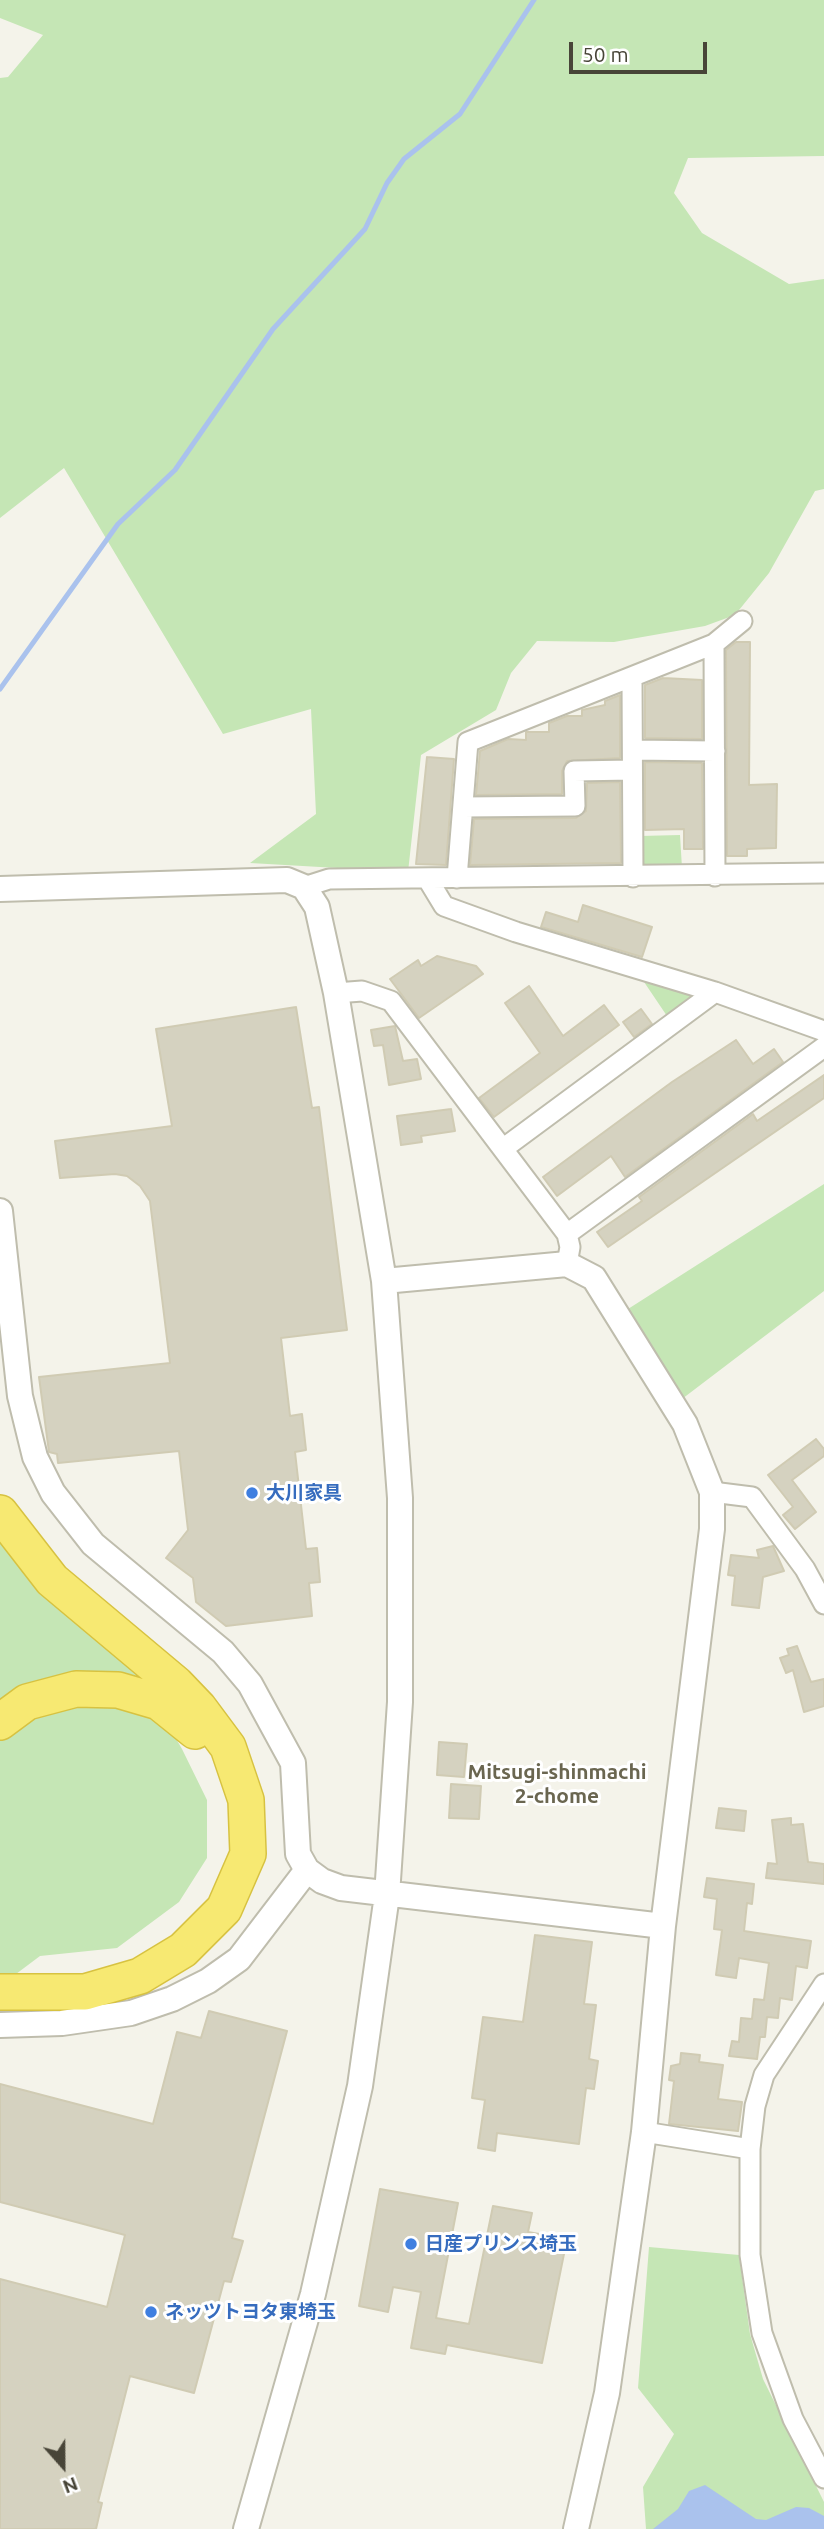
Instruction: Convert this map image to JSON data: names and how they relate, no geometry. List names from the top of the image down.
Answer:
{
  "districts": ["Mitsugi-shinmachi 2-chome"],
  "places": ["大川家具", "日産プリンス埼玉", "ネッツトヨタ東埼玉"],
  "scale_bar": "50 m",
  "north": "bottom"
}
